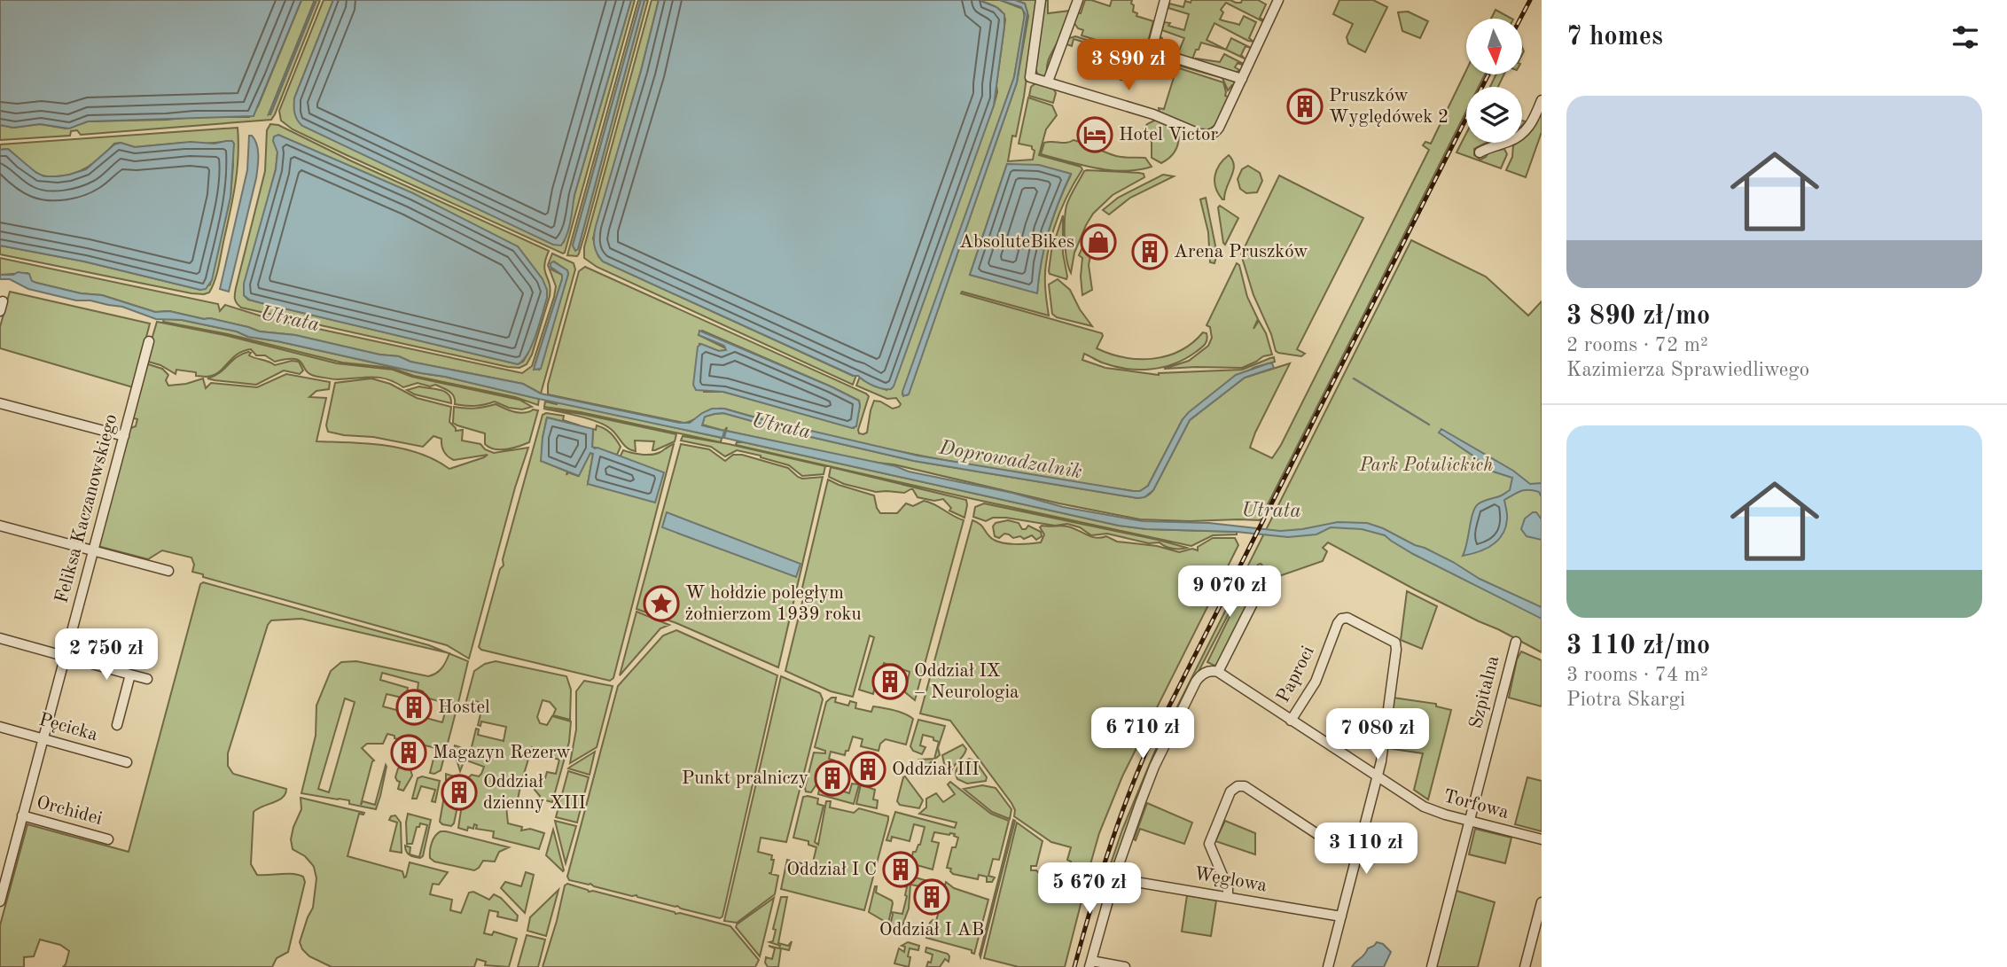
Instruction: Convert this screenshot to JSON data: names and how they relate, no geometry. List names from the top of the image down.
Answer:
{
  "streets": {
    "street": [
      "Feliksa Kaczanowskiego",
      "Paproci",
      "Szpitalna",
      "Pęcicka",
      "Torfowa",
      "Orchidei",
      "Węglowa"
    ]
  },
  "crossings": [
    ["Feliksa Kaczanowskiego", "Pęcicka"],
    ["Feliksa Kaczanowskiego", "Orchidei"],
    ["Paproci", "Torfowa"],
    ["Szpitalna", "Torfowa"]
  ],
  "water": ["Utrata", "Doprowadzalnik"],
  "parks": ["Park Potulickich"],
  "places": {
    "building": [
      "Pruszków Wyględówek 2",
      "Arena Pruszków",
      "Oddział IX – Neurologia",
      "Hostel",
      "Magazyn Rezerw",
      "Oddział III",
      "Punkt pralniczy",
      "Oddział dzienny XIII",
      "Oddział I C",
      "Oddział I AB"
    ],
    "hotel": ["Hotel Victor"],
    "shop": ["AbsoluteBikes"],
    "place": ["W hołdzie poległym żołnierzom 1939 roku"]
  },
  "north": "bottom",
  "page": {
    "heading": "7 homes",
    "price": [
      "3 890 zł",
      "9 070 zł",
      "2 750 zł",
      "6 710 zł",
      "7 080 zł",
      "3 110 zł",
      "5 670 zł"
    ],
    "list": [
      {
        "name": "3 890 zł/mo",
        "note": "2 rooms · 72 m² · Kazimierza Sprawiedliwego"
      },
      {
        "name": "3 110 zł/mo",
        "note": "3 rooms · 74 m² · Piotra Skargi"
      }
    ]
  }
}
